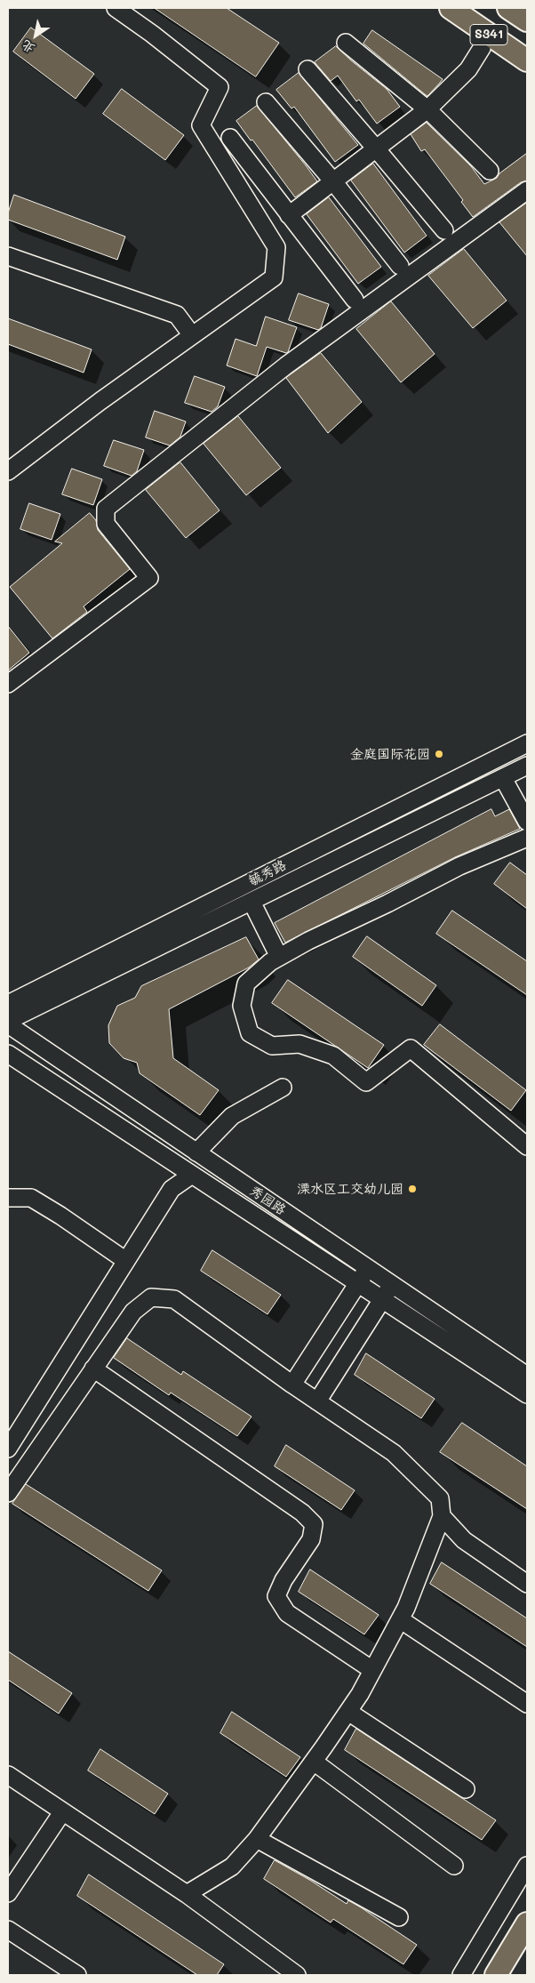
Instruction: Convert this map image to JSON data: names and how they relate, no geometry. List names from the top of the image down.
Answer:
{
  "streets": {
    "main road": ["S341"],
    "street": ["毓秀路", "秀园路"]
  },
  "places": ["金庭国际花园", "溧水区工交幼儿园"],
  "north": "bottom left"
}
